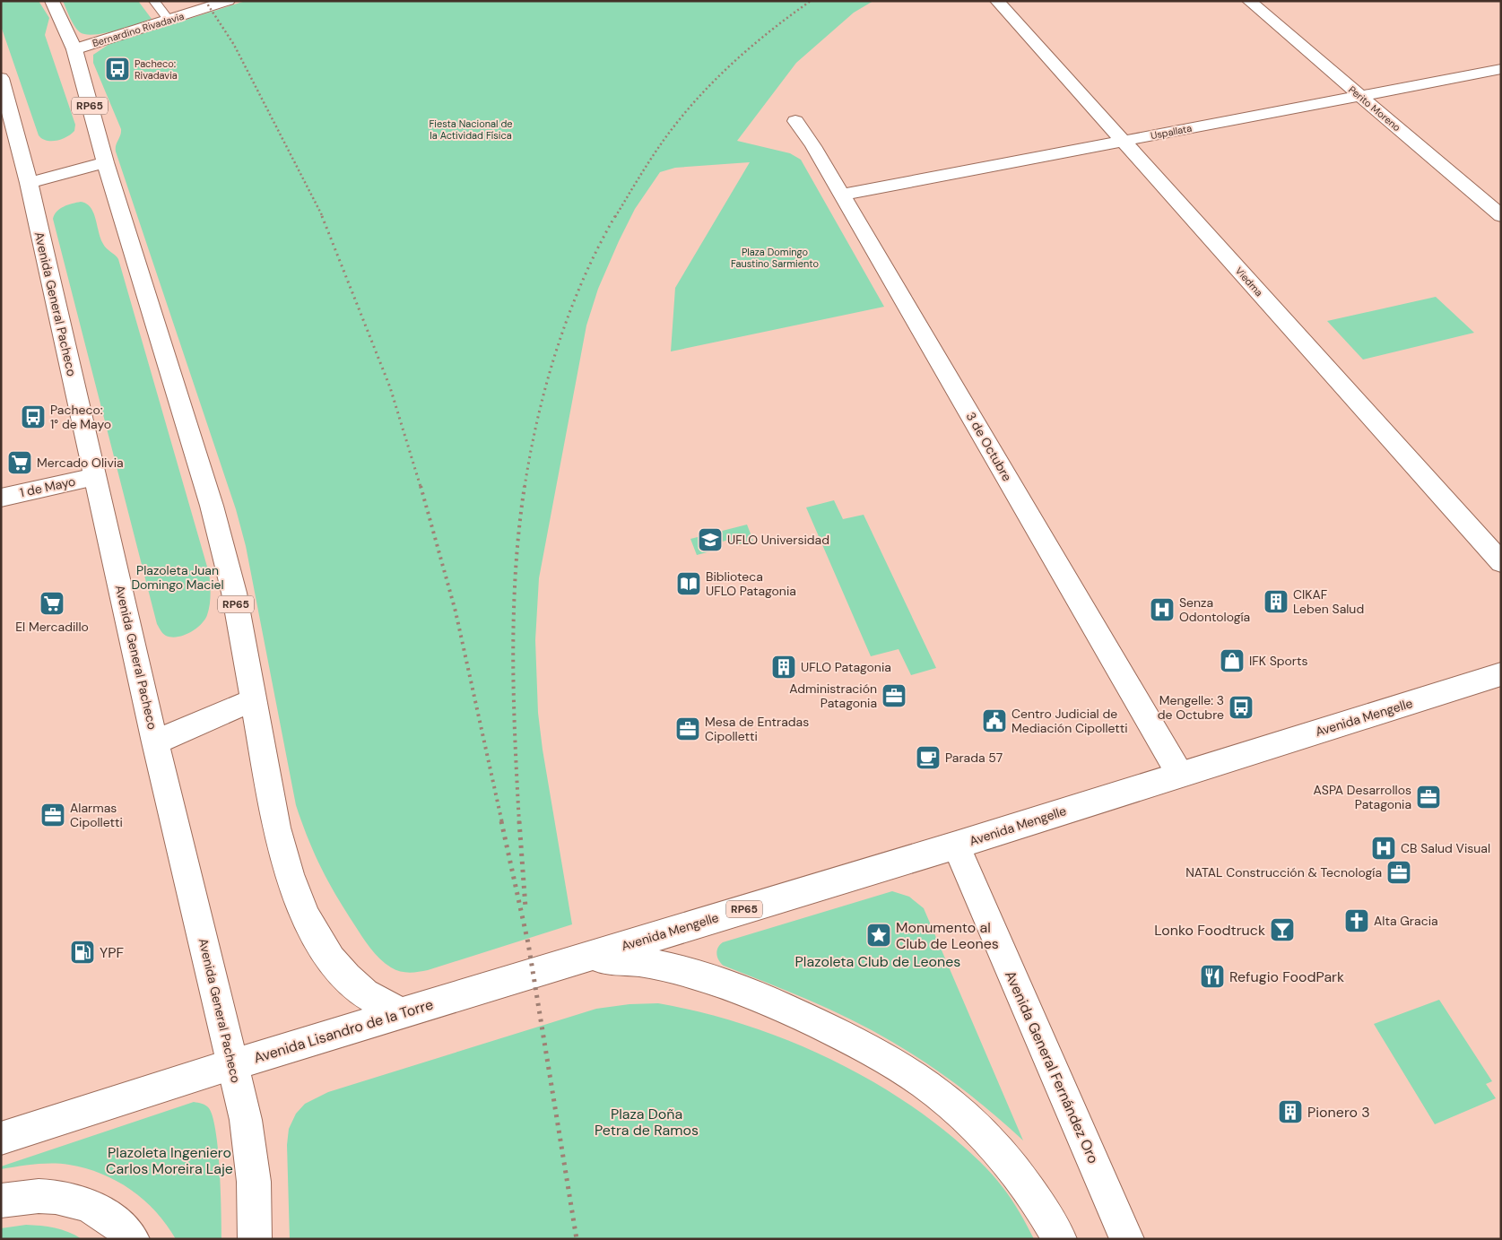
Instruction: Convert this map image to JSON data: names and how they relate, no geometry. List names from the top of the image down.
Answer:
{
  "streets": {
    "main road": [
      "Bernardino Rivadavia",
      "RP65",
      "Perito Moreno",
      "Uspallata",
      "Viedma",
      "Avenida General Pacheco",
      "3 de Octubre",
      "1 de Mayo",
      "Avenida Mengelle",
      "Avenida Lisandro de la Torre",
      "Avenida General Fernández Oro"
    ]
  },
  "crossings": [
    ["Bernardino Rivadavia", "RP65"],
    ["RP65", "Avenida Lisandro de la Torre"],
    ["Perito Moreno", "Uspallata"],
    ["Uspallata", "Viedma"],
    ["Uspallata", "3 de Octubre"],
    ["Avenida General Pacheco", "1 de Mayo"],
    ["Avenida General Pacheco", "Avenida Lisandro de la Torre"],
    ["3 de Octubre", "Avenida Mengelle"],
    ["Avenida Mengelle", "Avenida Lisandro de la Torre"],
    ["Avenida Mengelle", "Avenida General Fernández Oro"]
  ],
  "parks": [
    "Fiesta Nacional de la Actividad Física",
    "Plaza Domingo Faustino Sarmiento",
    "Plazoleta Juan Domingo Maciel",
    "Plazoleta Club de Leones",
    "Plaza Doña Petra de Ramos",
    "Plazoleta Ingeniero Carlos Moreira Laje"
  ],
  "places": {
    "bus stop": ["Pacheco: Rivadavia", "Pacheco: 1° de Mayo", "Mengelle: 3 de Octubre"],
    "supermarket": ["Mercado Olivia", "El Mercadillo"],
    "school or university": ["UFLO Universidad"],
    "library": ["Biblioteca UFLO Patagonia"],
    "building": ["CIKAF Leben Salud", "UFLO Patagonia", "Pionero 3"],
    "hospital": ["Senza Odontología", "CB Salud Visual"],
    "shop": ["IFK Sports"],
    "office": [
      "Administración Patagonia",
      "Mesa de Entradas Cipolletti",
      "ASPA Desarrollos Patagonia",
      "Alarmas Cipolletti",
      "NATAL Construcción & Tecnología"
    ],
    "public building": ["Centro Judicial de Mediación Cipolletti"],
    "cafe": ["Parada 57"],
    "church": ["Alta Gracia"],
    "bar": ["Lonko Foodtruck"],
    "place": ["Monumento al Club de Leones"],
    "fuel station": ["YPF"],
    "restaurant": ["Refugio FoodPark"]
  }
}
